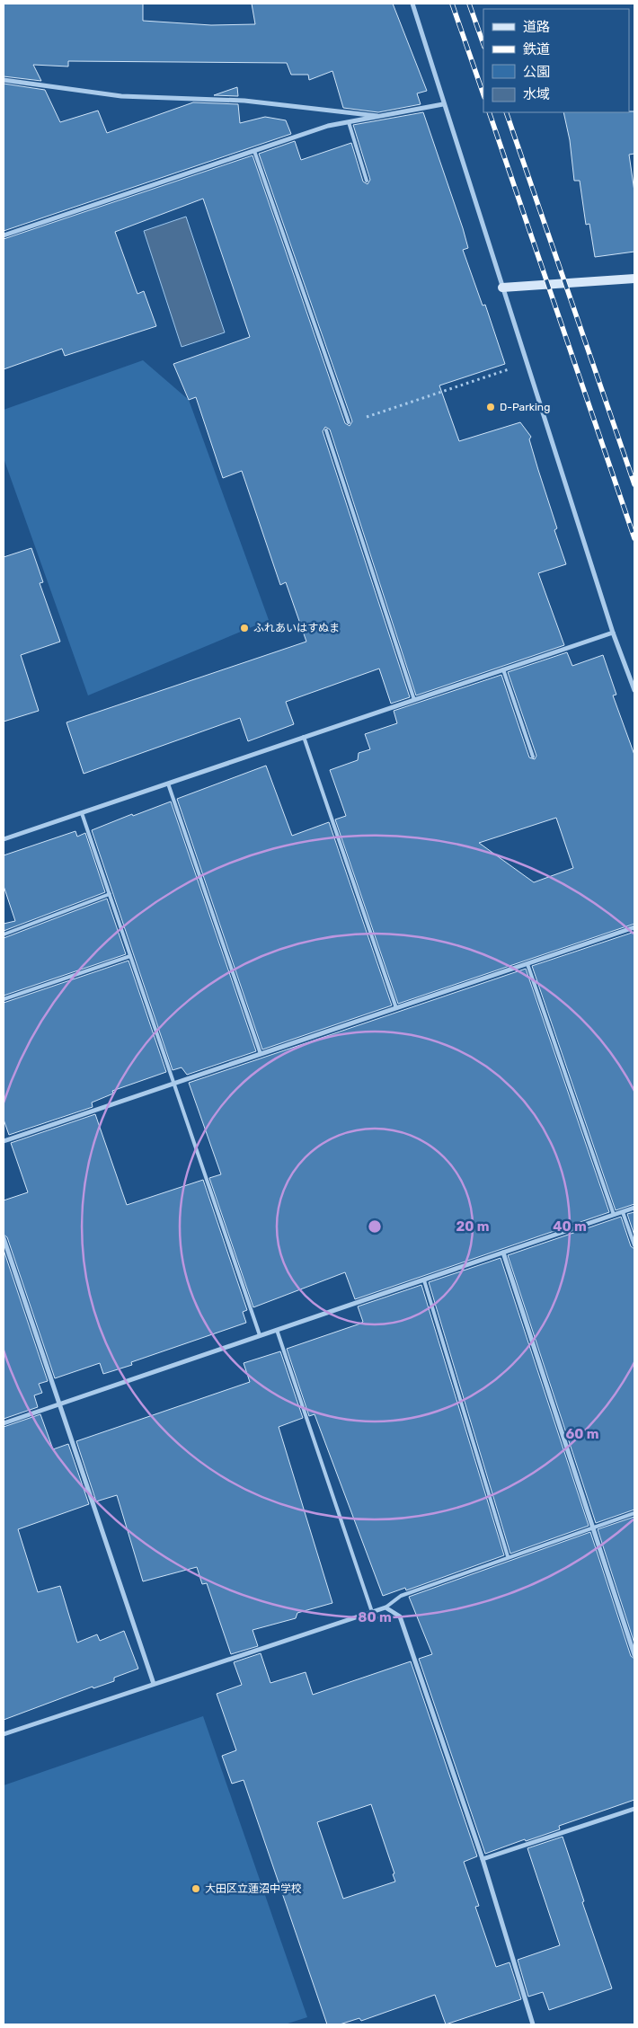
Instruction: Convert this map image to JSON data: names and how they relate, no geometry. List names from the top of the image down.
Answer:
{
  "places": ["D-Parking", "ふれあいはすぬま", "大田区立蓮沼中学校"],
  "legend": [
    "道路",
    "鉄道",
    "公園",
    "水域"
  ],
  "rings": [
    "20 m",
    "40 m",
    "60 m",
    "80 m"
  ]
}
